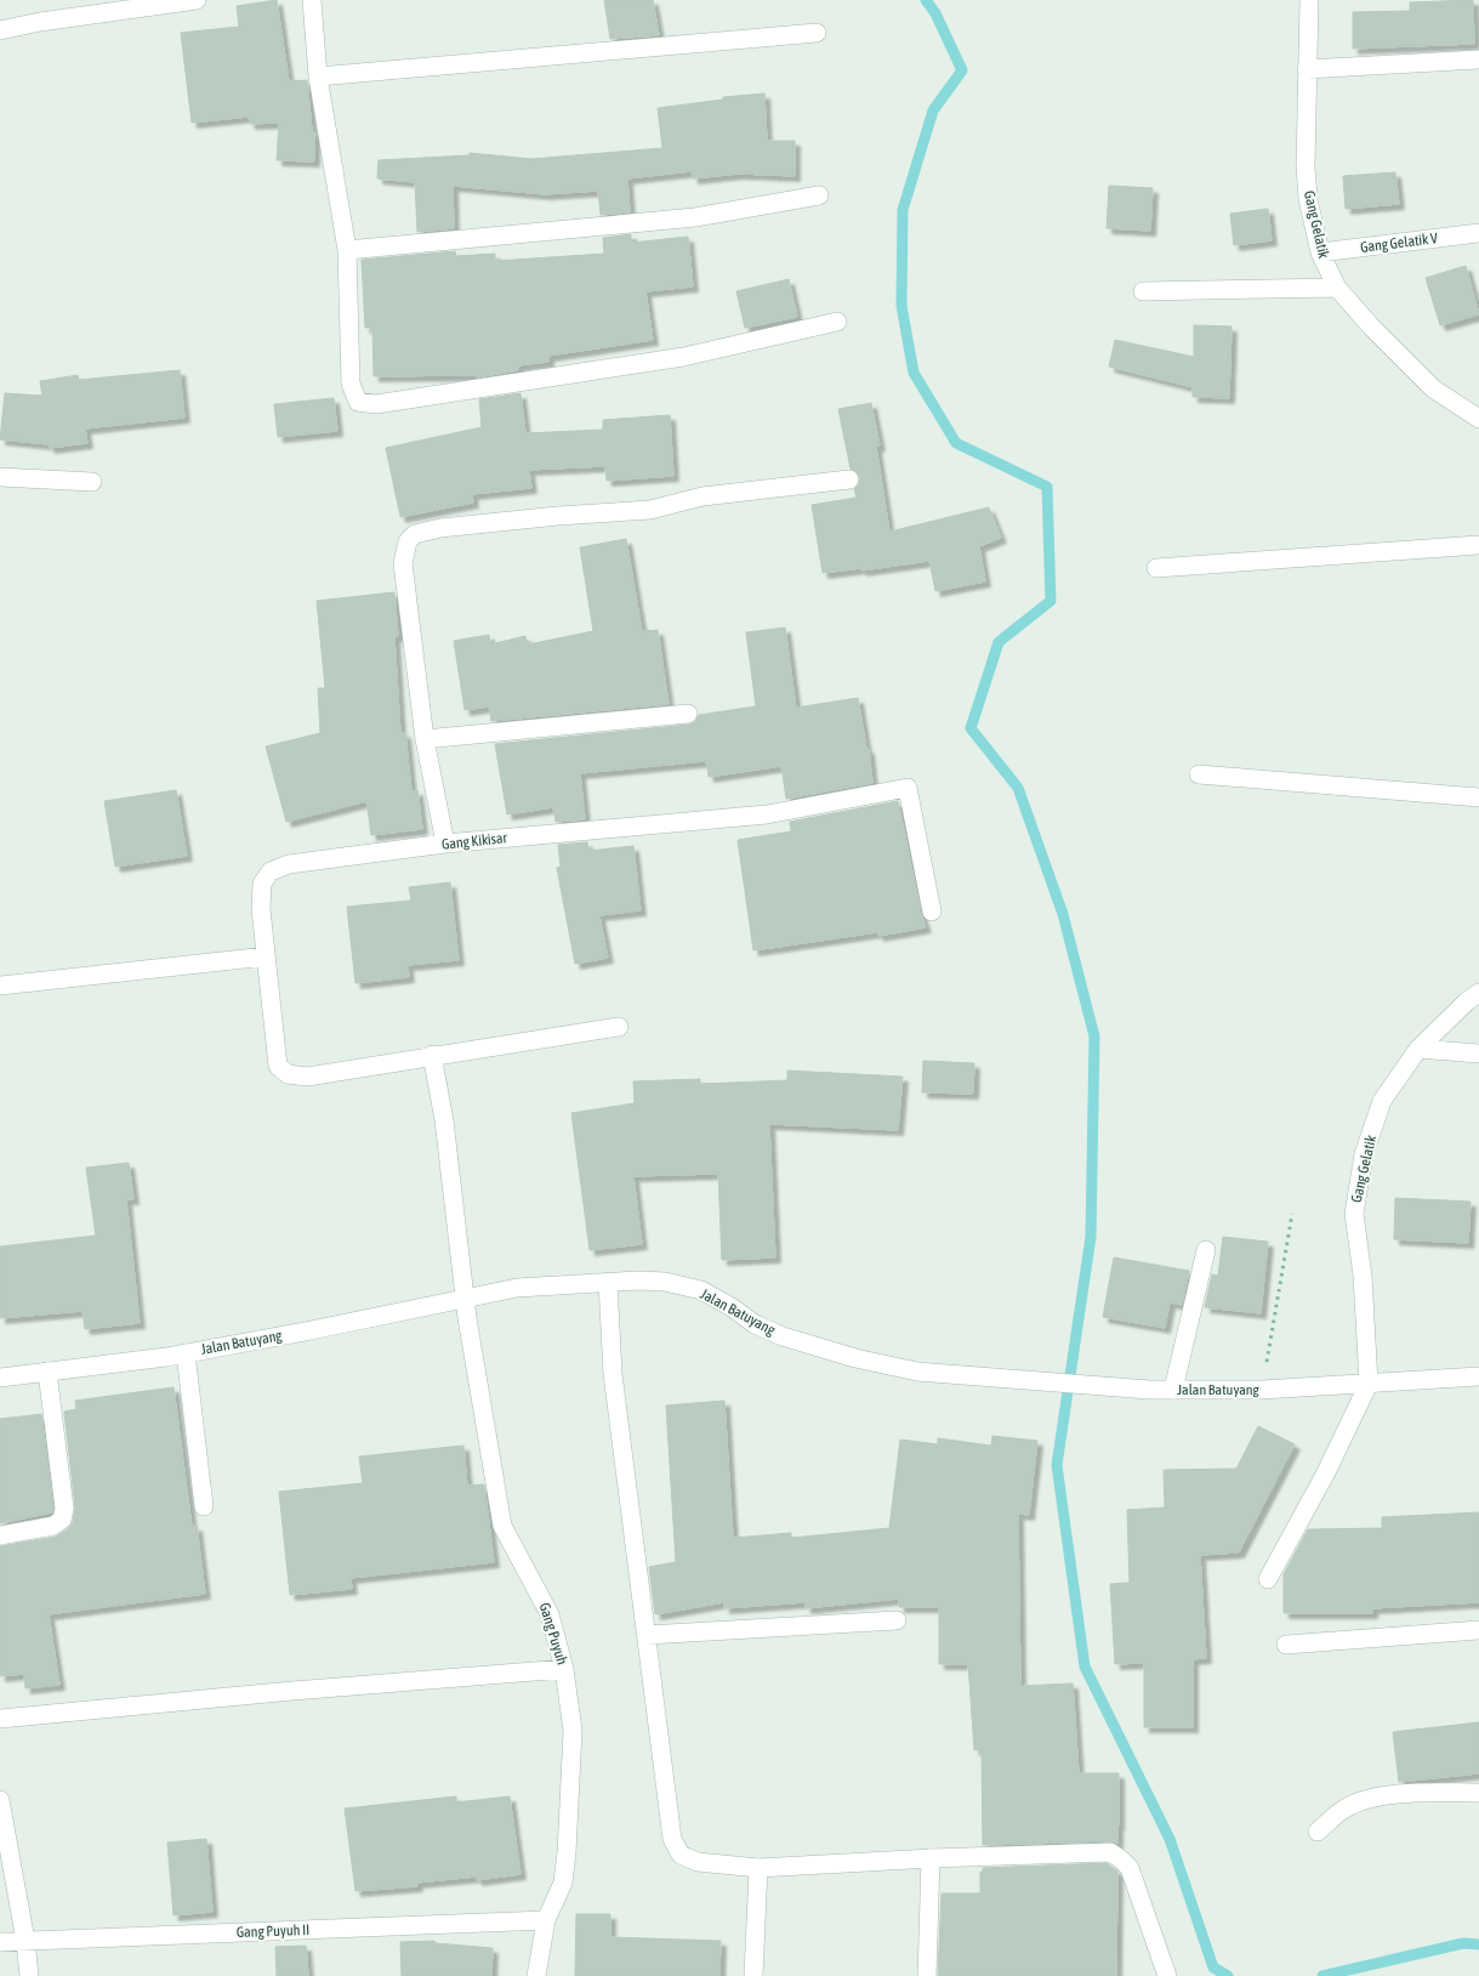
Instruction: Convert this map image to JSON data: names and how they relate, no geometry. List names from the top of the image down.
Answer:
{
  "streets": {
    "street": [
      "Gang Gelatik",
      "Gang Gelatik V",
      "Gang Kikisar",
      "Jalan Batuyang",
      "Gang Puyuh",
      "Gang Puyuh II"
    ]
  },
  "crossings": [
    ["Gang Gelatik", "Gang Gelatik V"],
    ["Gang Gelatik", "Jalan Batuyang"],
    ["Jalan Batuyang", "Gang Puyuh"],
    ["Gang Puyuh", "Gang Puyuh II"]
  ]
}
